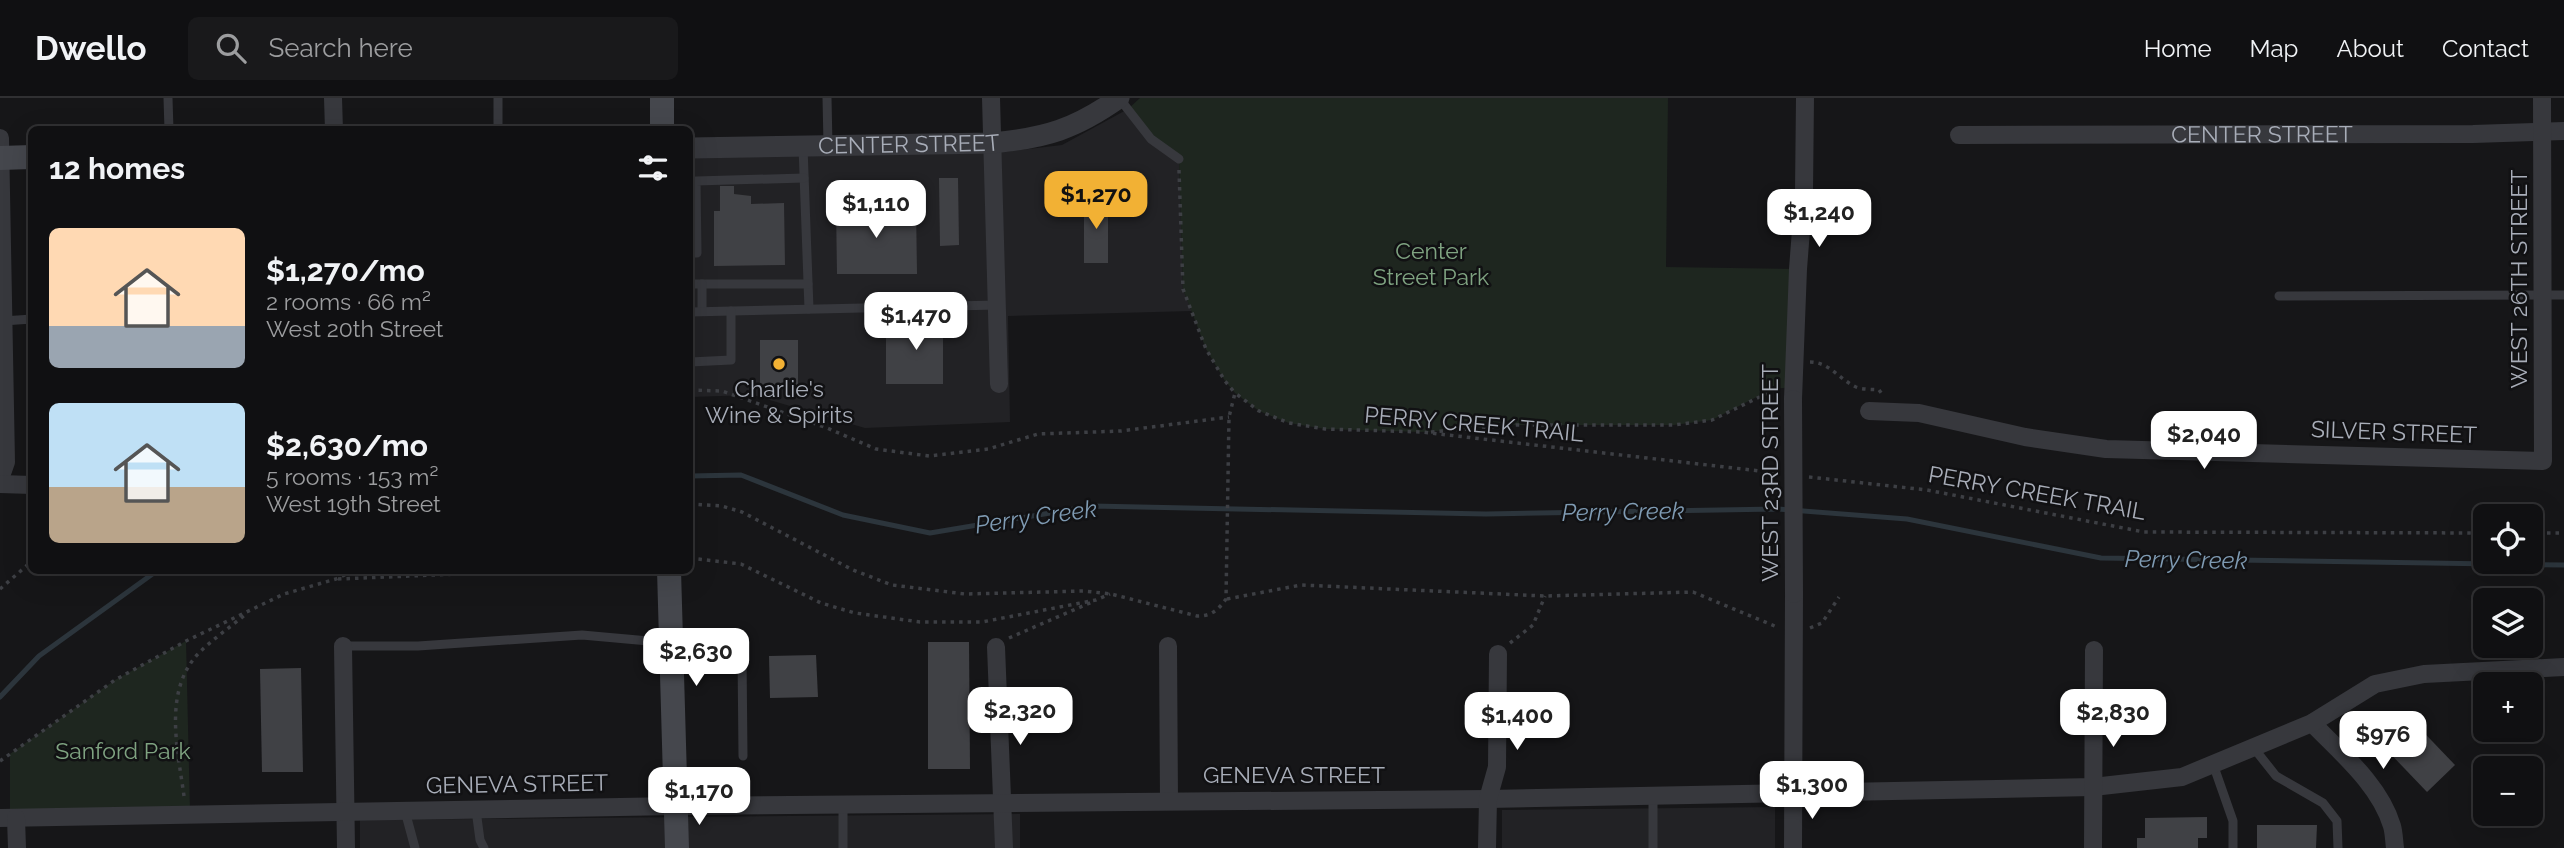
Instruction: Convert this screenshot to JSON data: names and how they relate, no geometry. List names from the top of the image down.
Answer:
{
  "streets": {
    "street": [
      "CENTER STREET",
      "WEST 26TH STREET",
      "SILVER STREET",
      "WEST 23RD STREET",
      "GENEVA STREET"
    ],
    "path": ["PERRY CREEK TRAIL"]
  },
  "crossings": [
    ["CENTER STREET", "WEST 26TH STREET"],
    ["WEST 26TH STREET", "SILVER STREET"],
    ["WEST 23RD STREET", "GENEVA STREET"]
  ],
  "water": ["Perry Creek"],
  "parks": ["Center Street Park", "Sanford Park"],
  "places": ["Charlie's Wine & Spirits"],
  "page": {
    "header": "Dwello",
    "search": "Search here",
    "nav": [
      "Home",
      "Map",
      "About",
      "Contact"
    ],
    "heading": "12 homes",
    "price": [
      "$1,270",
      "$1,110",
      "$1,240",
      "$1,470",
      "$2,040",
      "$2,630",
      "$2,320",
      "$2,830",
      "$1,400",
      "$976",
      "$1,300",
      "$1,170"
    ],
    "list": [
      {
        "name": "$1,270/mo",
        "note": "2 rooms · 66 m² · West 20th Street"
      },
      {
        "name": "$2,630/mo",
        "note": "5 rooms · 153 m² · West 19th Street"
      }
    ],
    "map_buttons": ["+", "−"]
  }
}
